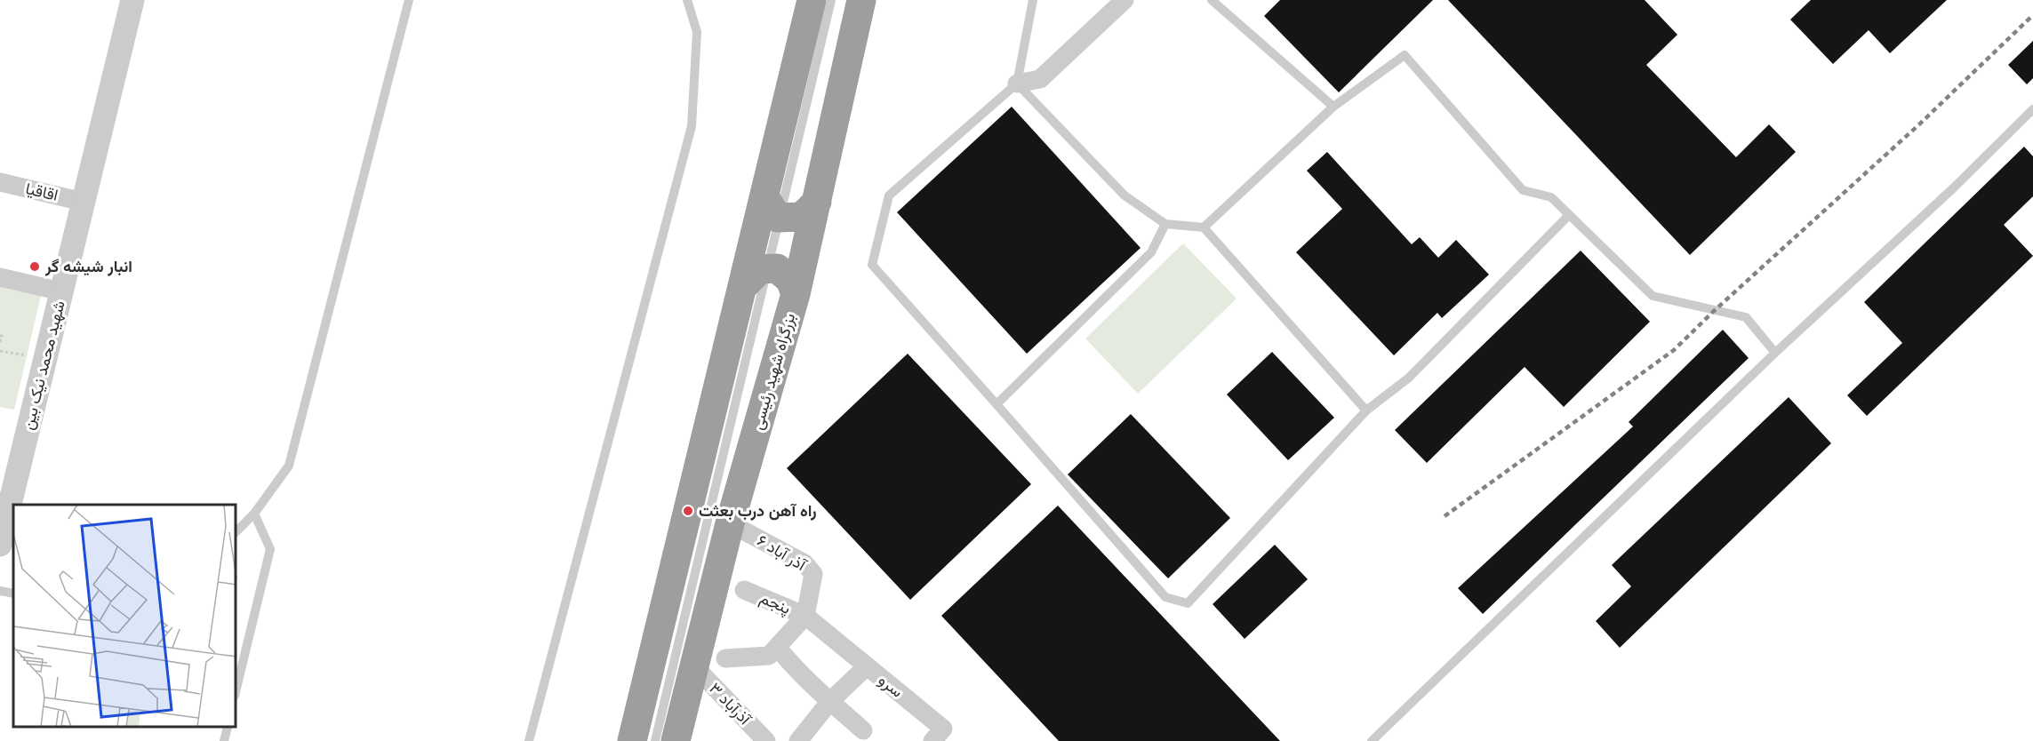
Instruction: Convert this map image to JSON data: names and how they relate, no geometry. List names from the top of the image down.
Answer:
{
  "streets": {
    "highway": ["بزرگراه شهید رئیسی"],
    "street": [
      "اقاقیا",
      "شهید محمد نیک بین",
      "آذر آباد ۶",
      "پنجم",
      "سرو",
      "۳ آذرآباد"
    ]
  },
  "crossings": [
    ["اقاقیا", "شهید محمد نیک بین"],
    ["بزرگراه شهید رئیسی", "آذر آباد ۶"],
    ["بزرگراه شهید رئیسی", "۳ آذرآباد"],
    ["آذر آباد ۶", "پنجم"],
    ["آذر آباد ۶", "سرو"],
    ["پنجم", "سرو"]
  ],
  "places": ["انبار شیشه گر", "راه آهن درب بعثت"]
}
